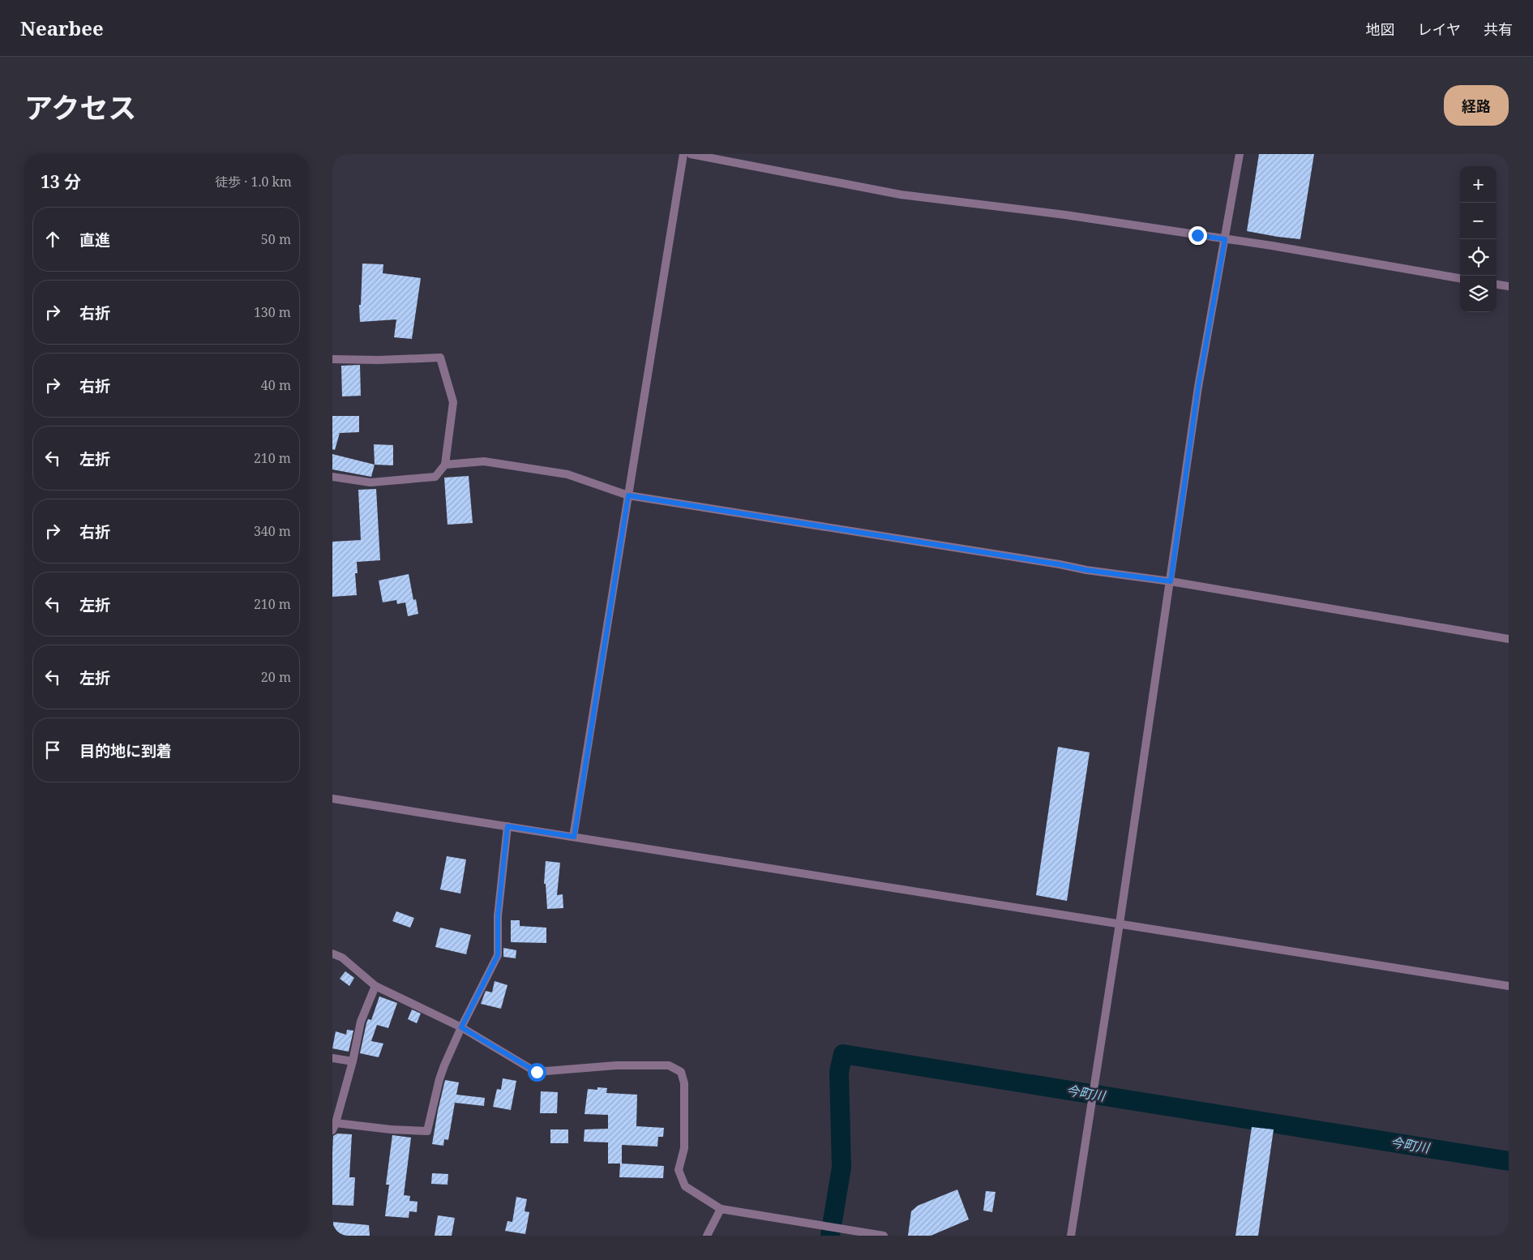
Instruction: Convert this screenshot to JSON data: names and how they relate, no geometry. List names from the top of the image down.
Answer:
{
  "water": ["今町川"],
  "page": {
    "header": "Nearbee",
    "nav": ["地図", "レイヤ", "共有"],
    "title": "アクセス",
    "buttons": "経路",
    "heading": ["13 分", "徒歩 · 1.0 km"],
    "map_buttons": ["+", "−"],
    "list": [
      ["直進", "50 m"],
      ["右折", "130 m"],
      ["右折", "40 m"],
      ["左折", "210 m"],
      ["右折", "340 m"],
      ["左折", "210 m"],
      ["左折", "20 m"],
      "目的地に到着"
    ]
  }
}
